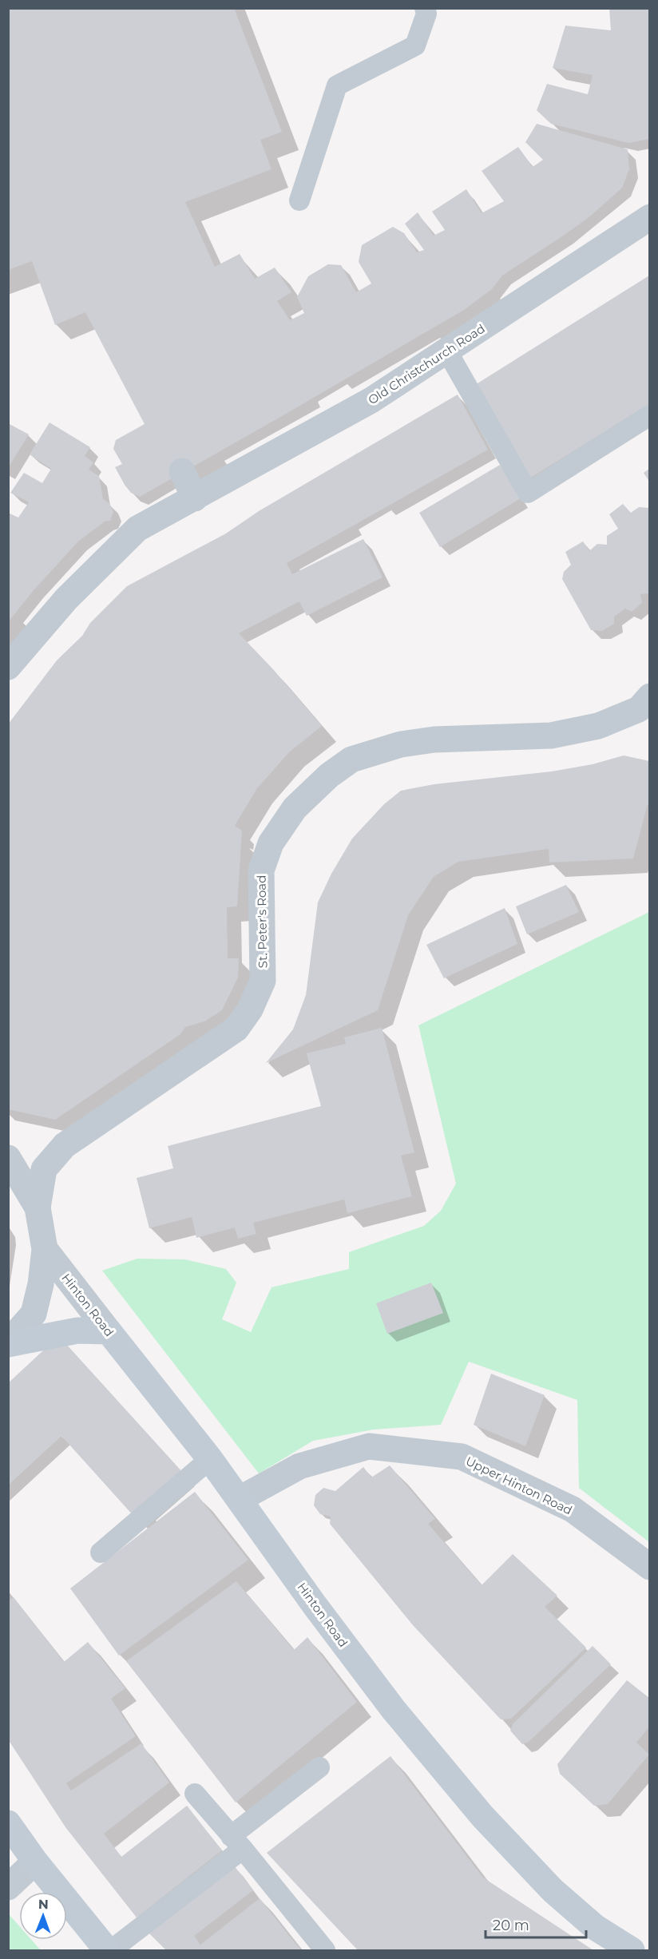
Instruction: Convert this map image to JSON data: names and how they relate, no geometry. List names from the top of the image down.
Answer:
{
  "streets": {
    "street": [
      "Old Christchurch Road",
      "St. Peter's Road",
      "Hinton Road",
      "Upper Hinton Road"
    ]
  },
  "crossings": [
    ["St. Peter's Road", "Hinton Road"],
    ["Hinton Road", "Upper Hinton Road"]
  ],
  "scale_bar": "20 m",
  "north": "top"
}
